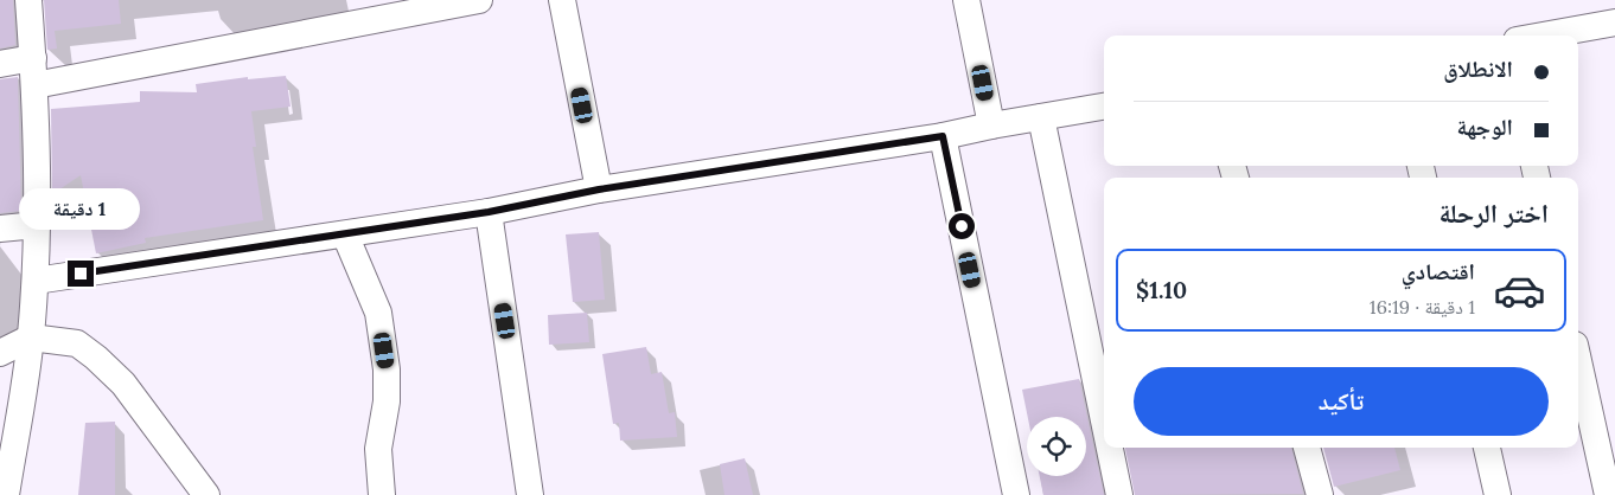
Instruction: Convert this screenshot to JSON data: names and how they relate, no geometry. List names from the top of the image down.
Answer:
{
  "page": {
    "banner": ["الانطلاق", "الوجهة"],
    "heading": "اختر الرحلة",
    "bubble": "1 دقيقة",
    "list": [
      {
        "name": "اقتصادي",
        "note": "1 دقيقة · 16:19",
        "value": "$1.10"
      }
    ],
    "buttons": "تأكيد"
  }
}
